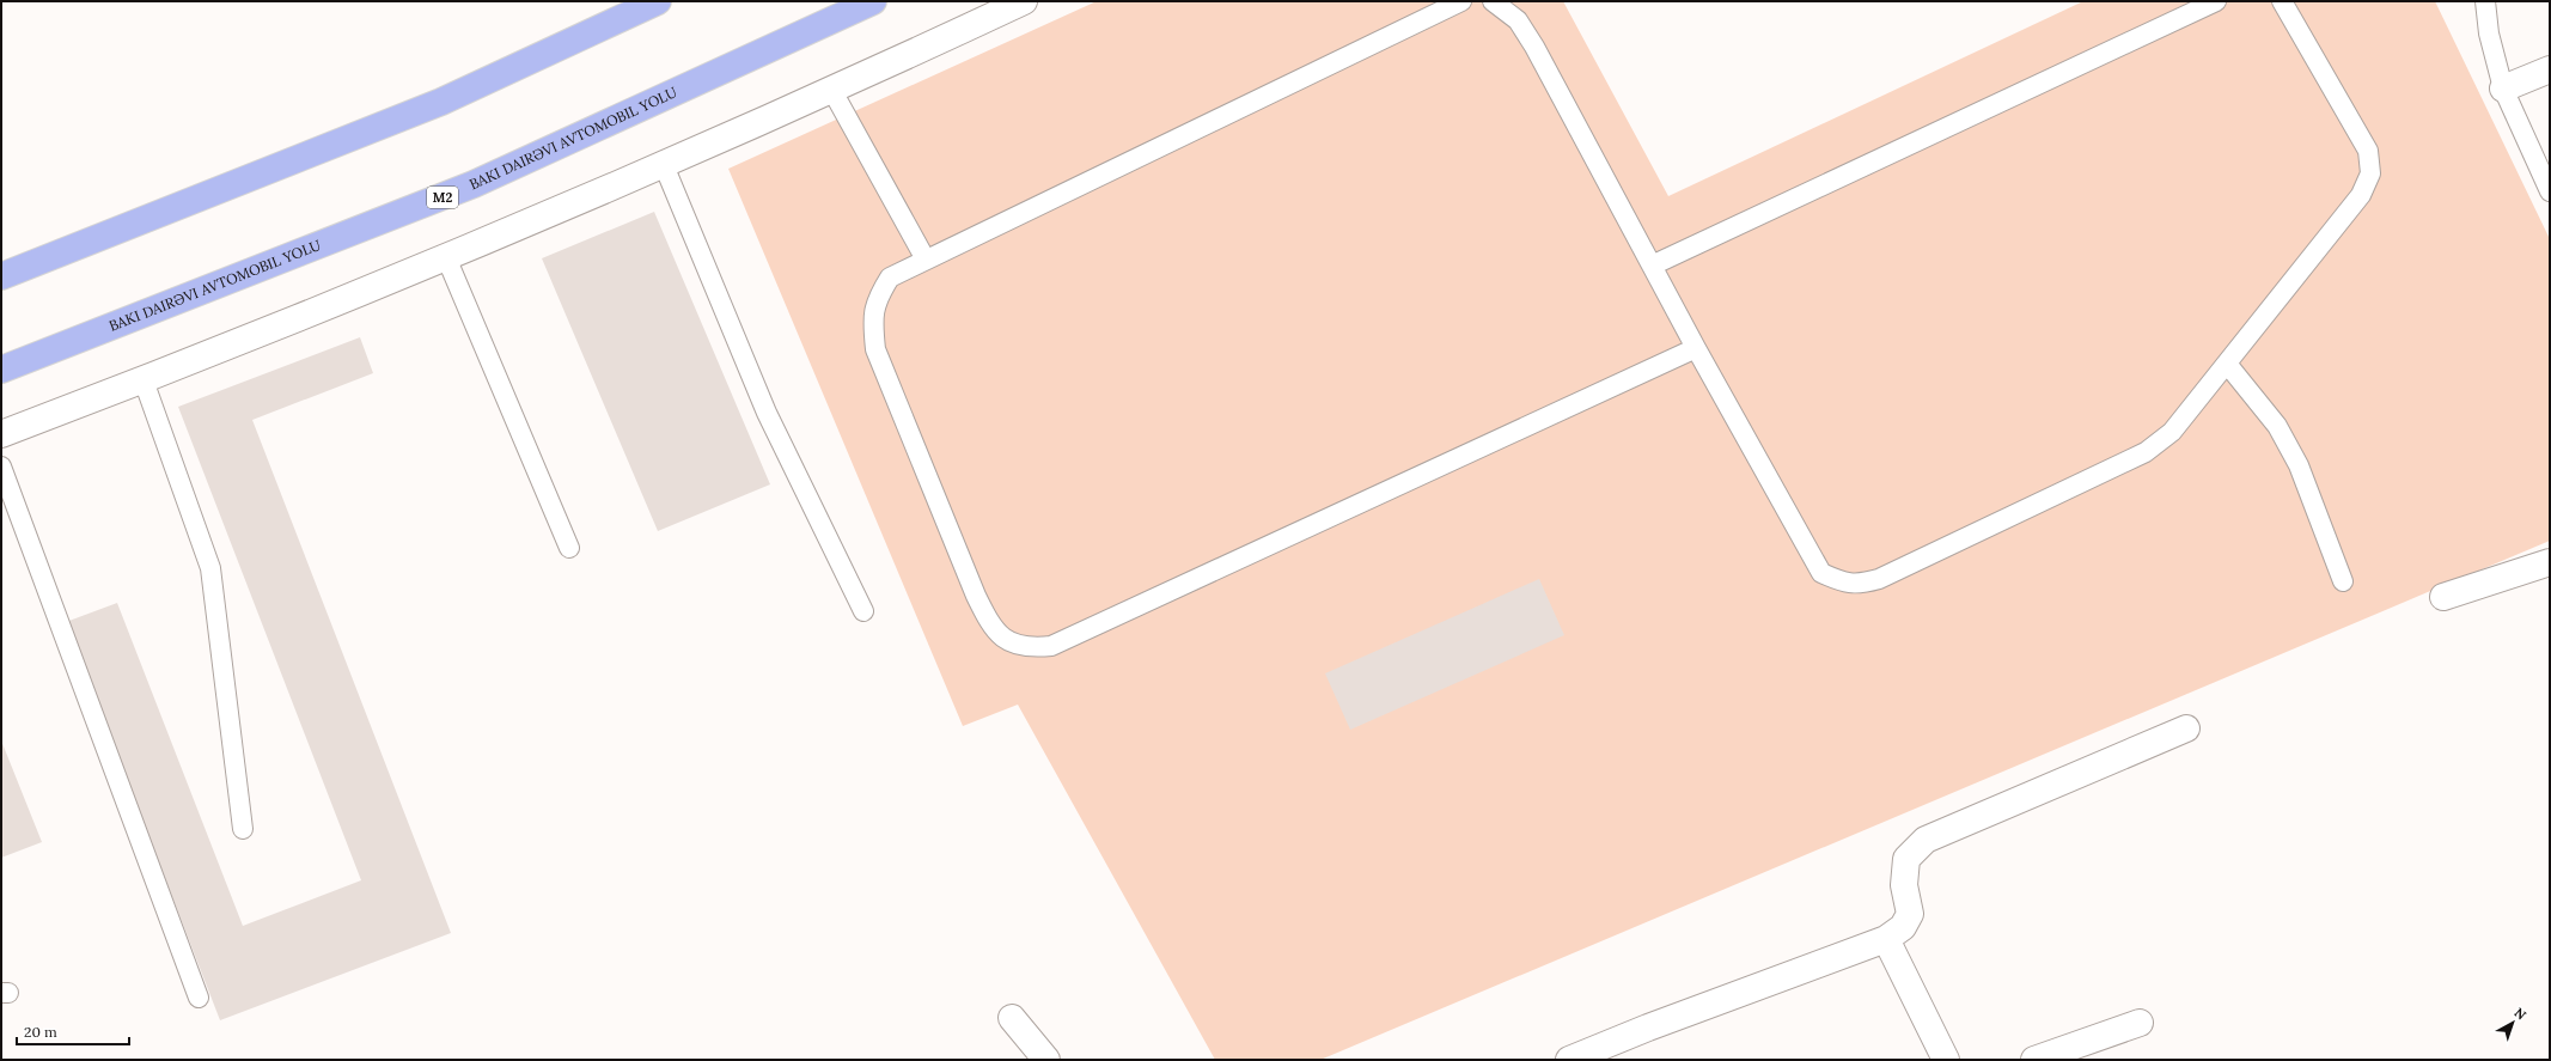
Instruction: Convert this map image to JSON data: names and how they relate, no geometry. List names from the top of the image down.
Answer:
{
  "streets": {
    "highway": ["M2"]
  },
  "scale_bar": "20 m",
  "north": "top right"
}
